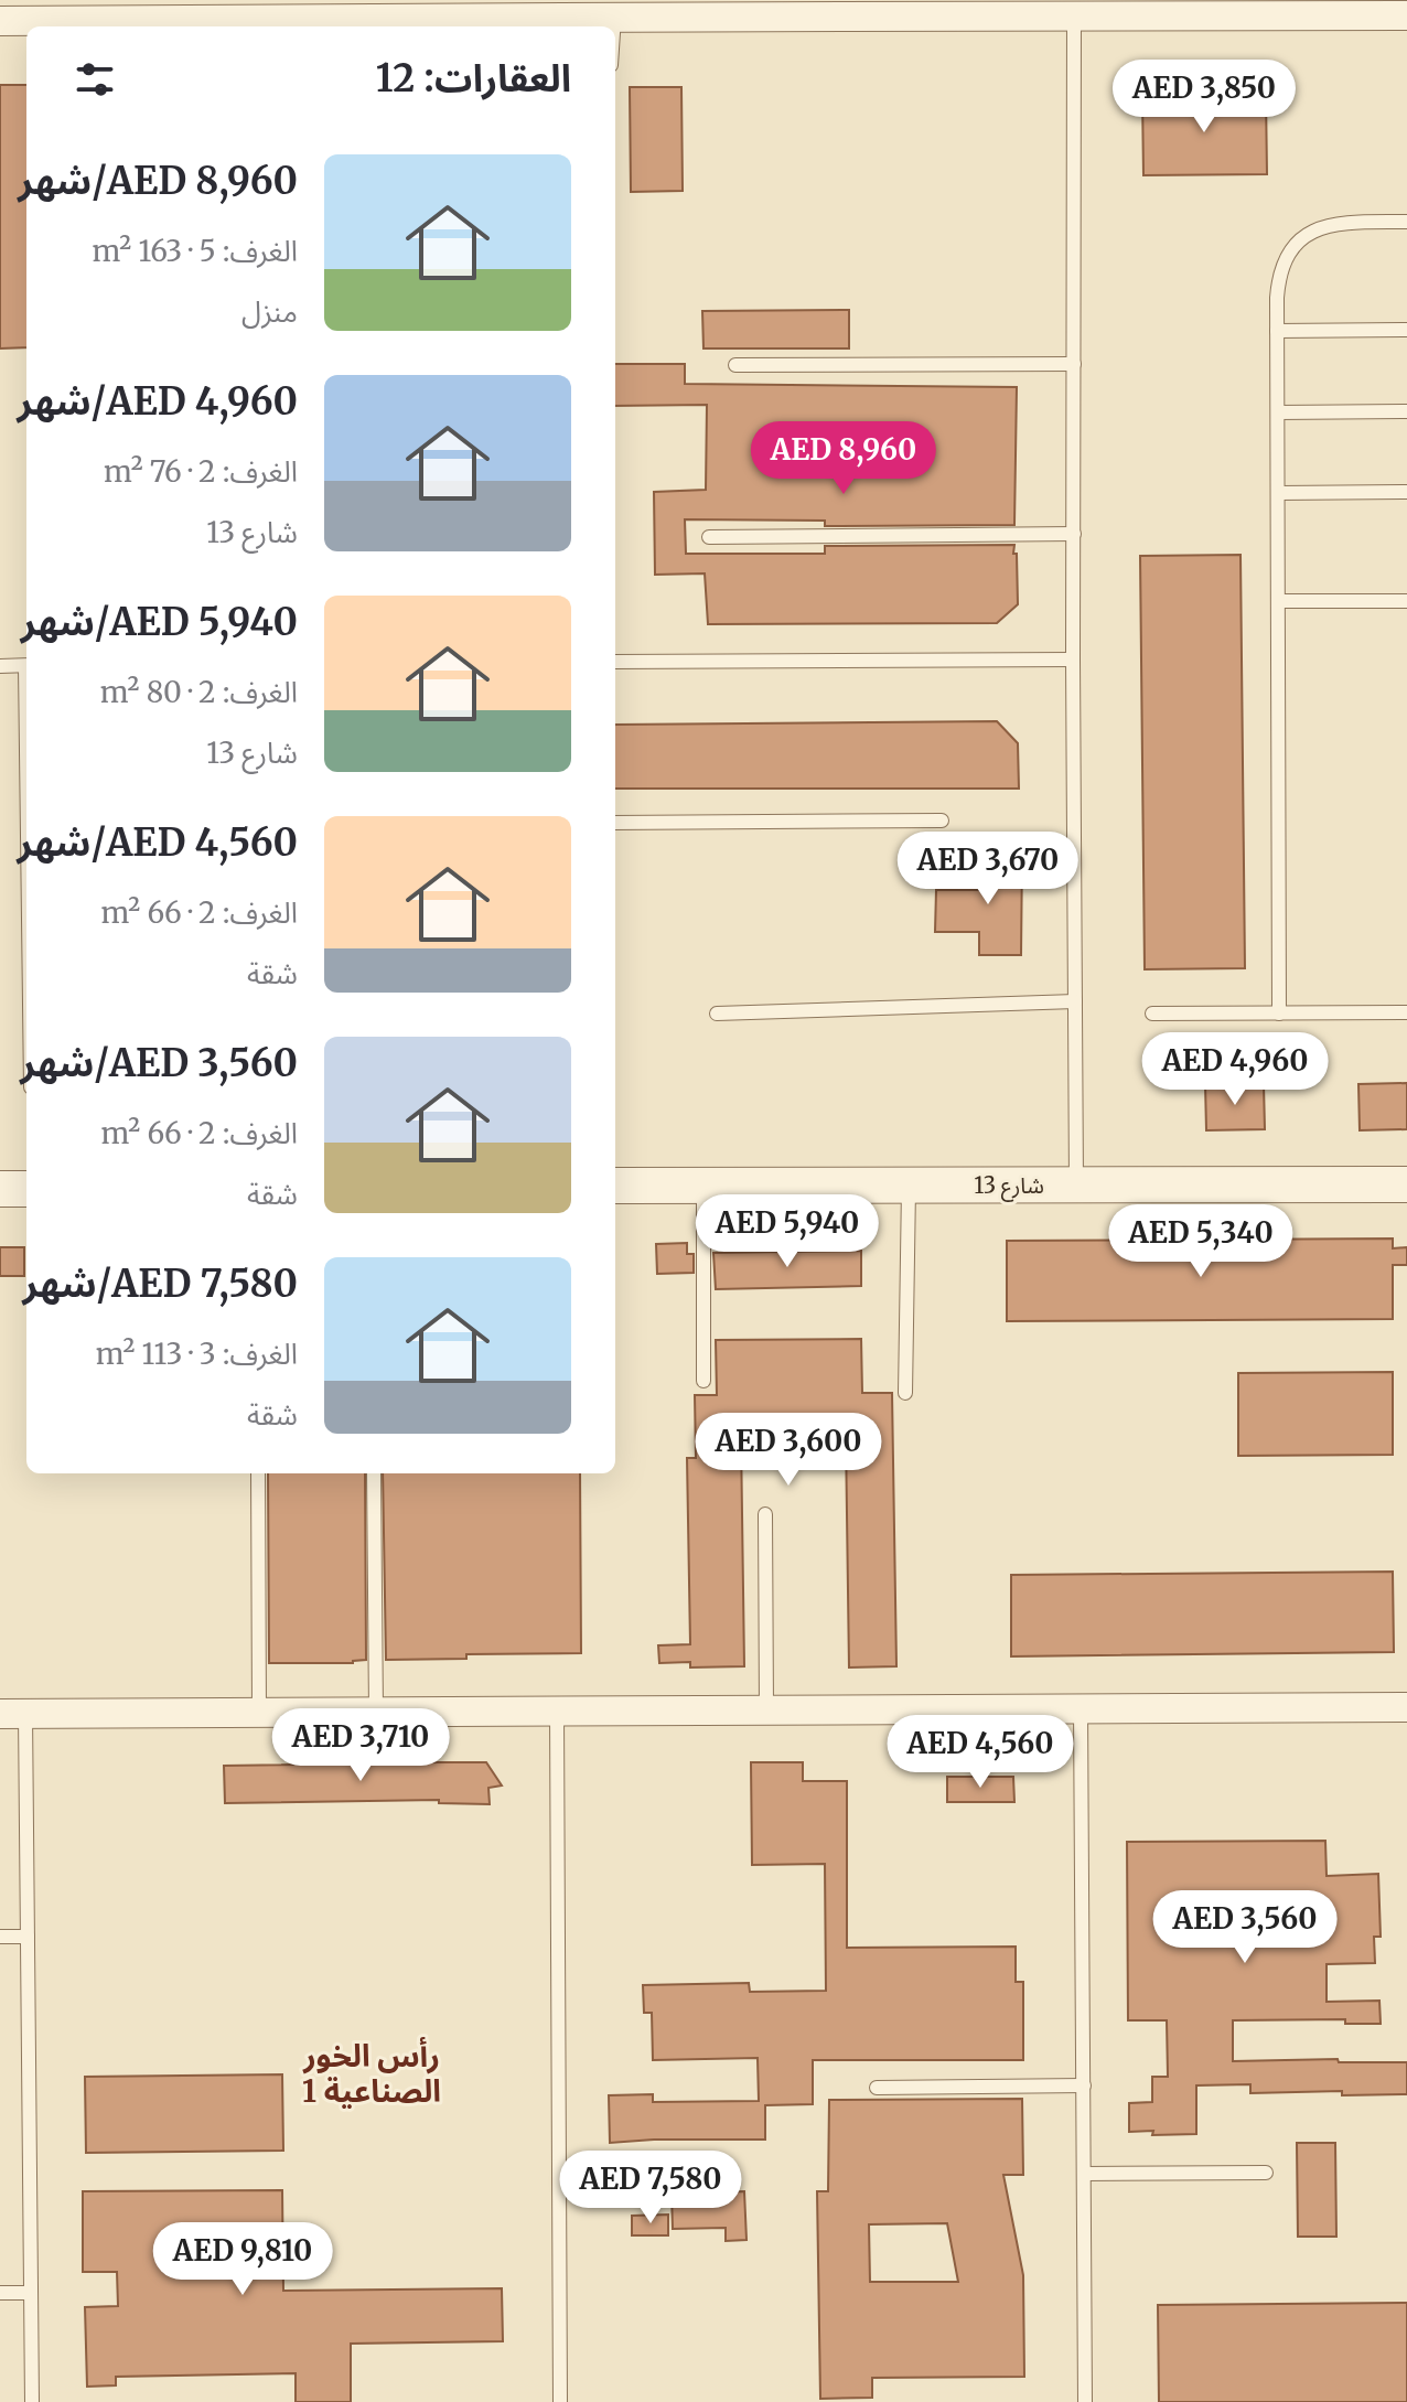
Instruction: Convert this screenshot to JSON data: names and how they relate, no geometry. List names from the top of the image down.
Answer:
{
  "streets": {
    "street": ["شارع 13"]
  },
  "districts": ["رأس الخور الصناعية 1"],
  "page": {
    "heading": "العقارات: 12",
    "price": [
      "AED 3,850",
      "AED 8,960",
      "AED 3,670",
      "AED 4,960",
      "AED 5,940",
      "AED 5,340",
      "AED 3,600",
      "AED 3,710",
      "AED 4,560",
      "AED 3,560",
      "AED 7,580",
      "AED 9,810"
    ],
    "list": [
      {
        "name": "AED 8,960/شهر",
        "note": "الغرف: 5 · 163 m² · منزل"
      },
      {
        "name": "AED 4,960/شهر",
        "note": "الغرف: 2 · 76 m² · شارع 13"
      },
      {
        "name": "AED 5,940/شهر",
        "note": "الغرف: 2 · 80 m² · شارع 13"
      },
      {
        "name": "AED 4,560/شهر",
        "note": "الغرف: 2 · 66 m² · شقة"
      },
      {
        "name": "AED 3,560/شهر",
        "note": "الغرف: 2 · 66 m² · شقة"
      },
      {
        "name": "AED 7,580/شهر",
        "note": "الغرف: 3 · 113 m² · شقة"
      }
    ]
  }
}
